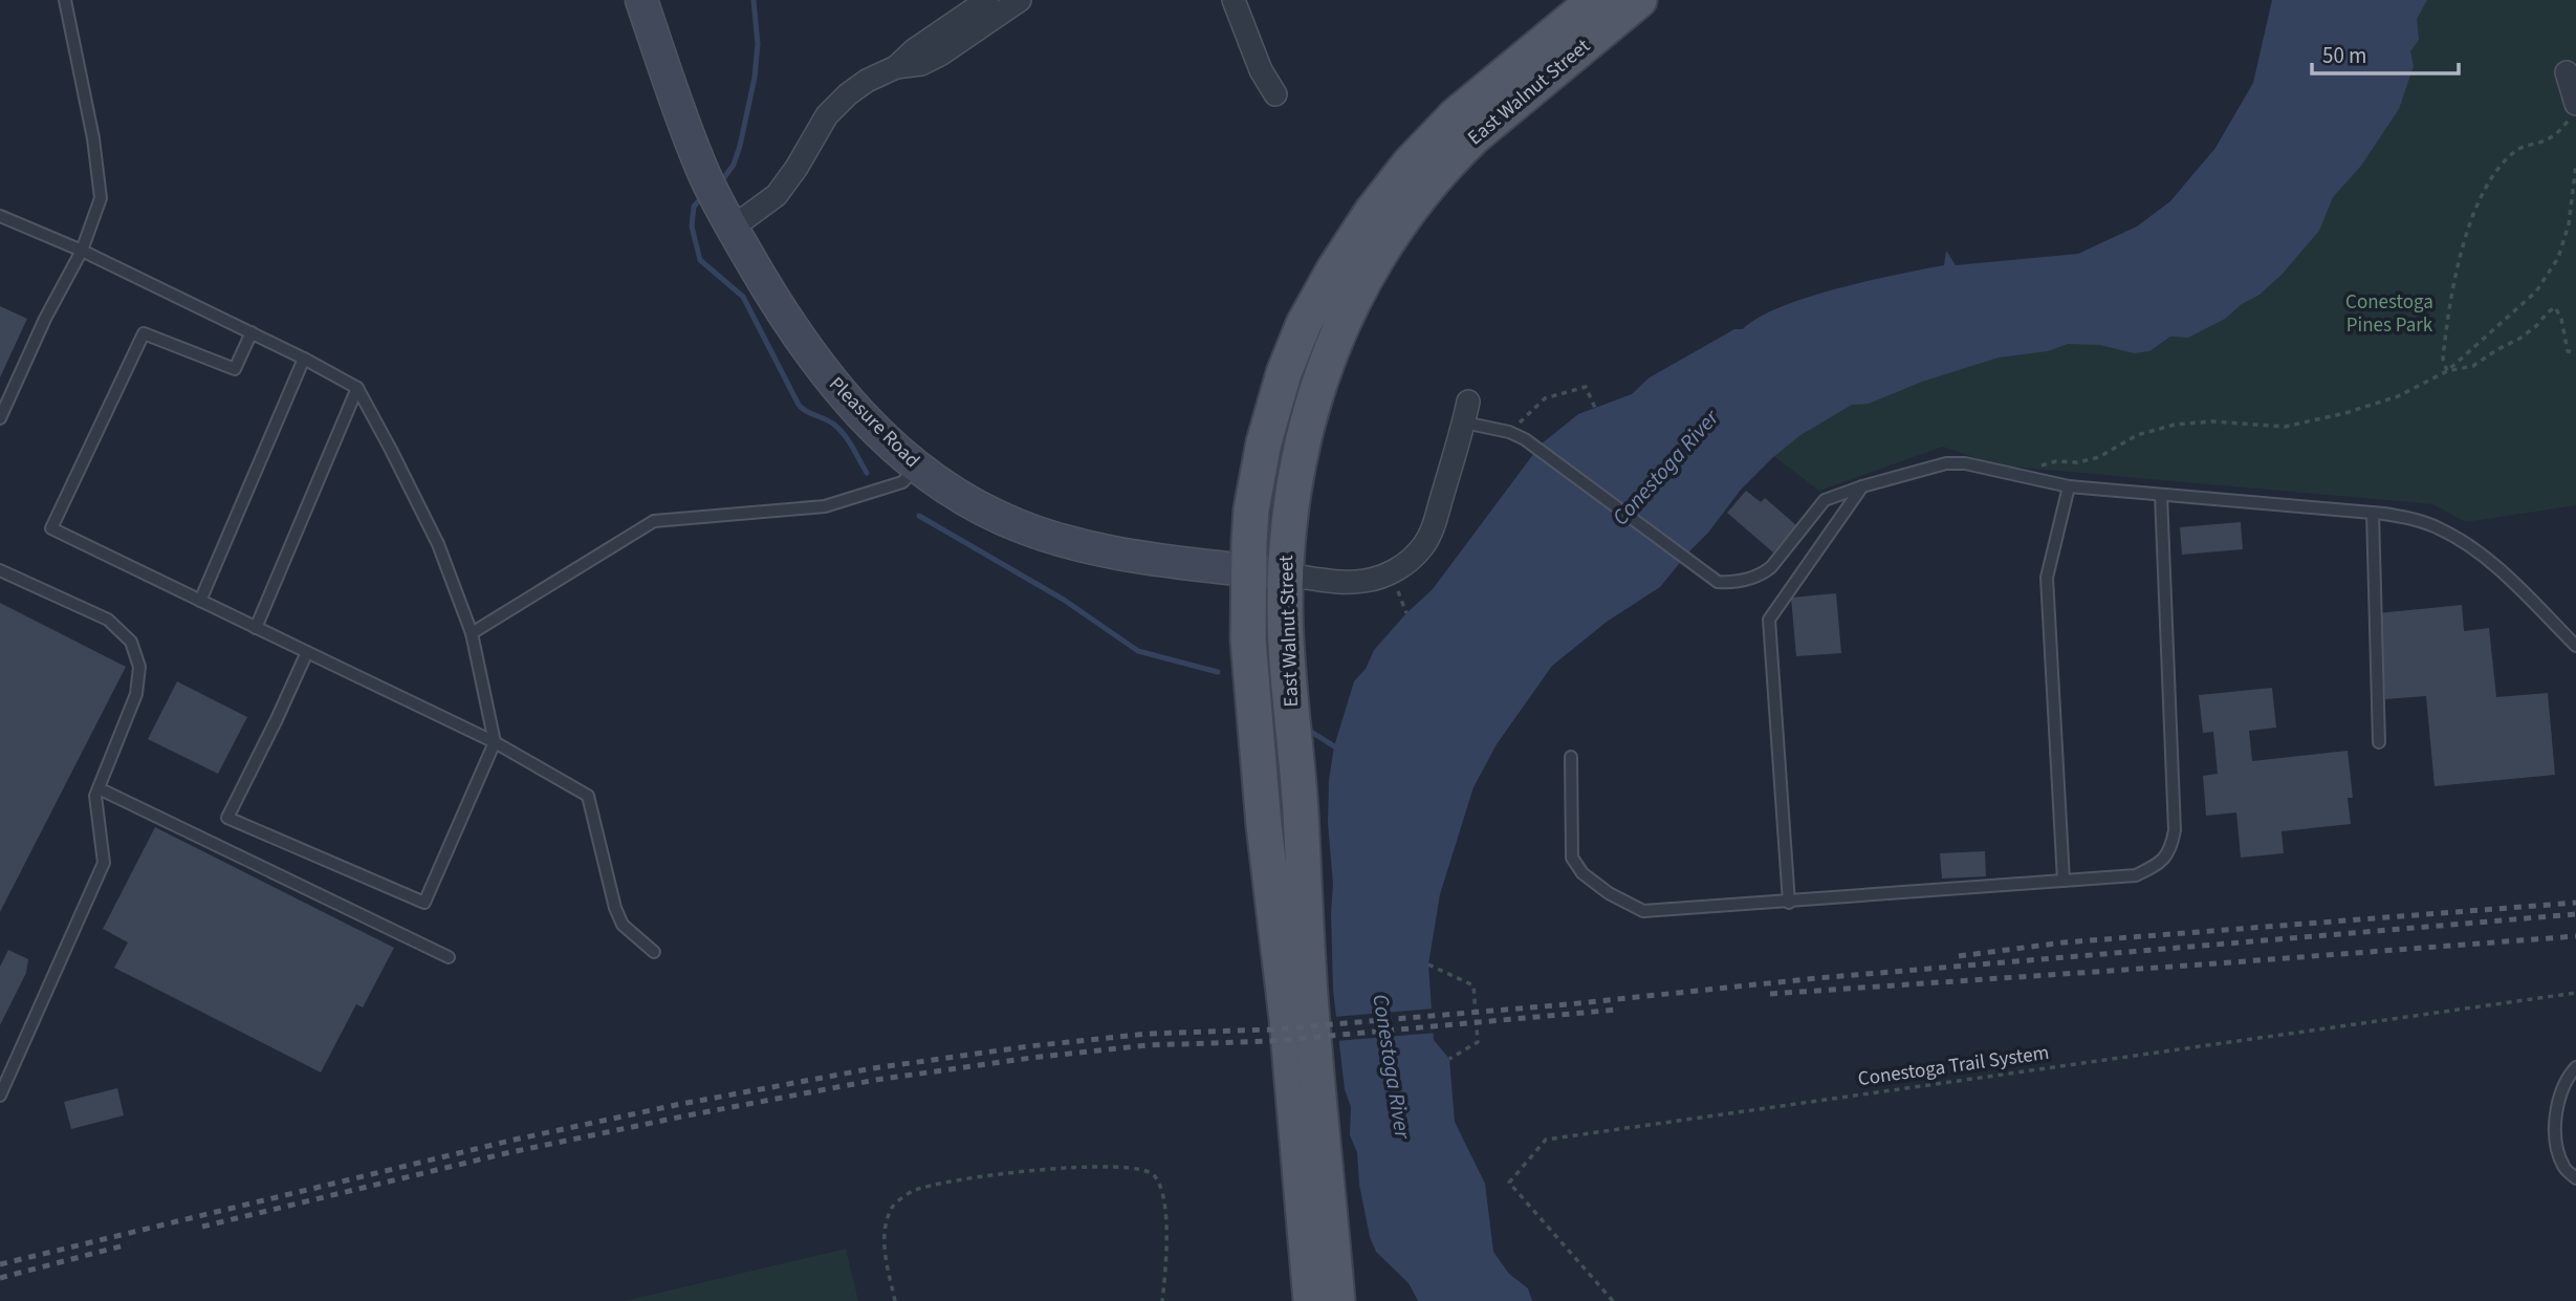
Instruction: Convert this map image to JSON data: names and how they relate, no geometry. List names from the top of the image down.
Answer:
{
  "streets": {
    "main road": ["East Walnut Street"],
    "street": ["Pleasure Road"],
    "path": ["Conestoga Trail System"]
  },
  "crossings": [
    ["East Walnut Street", "Pleasure Road"]
  ],
  "water": ["Conestoga River"],
  "parks": ["Conestoga Pines Park"],
  "scale_bar": "50 m"
}
